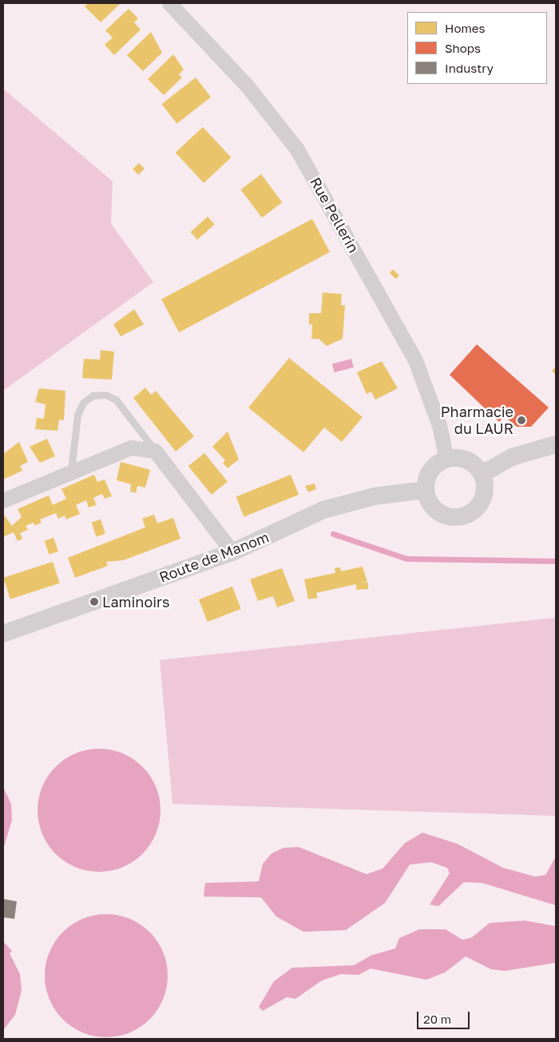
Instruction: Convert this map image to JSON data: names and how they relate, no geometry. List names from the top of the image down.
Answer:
{
  "streets": {
    "street": ["Rue Pellerin", "Route de Manom"]
  },
  "crossings": [
    ["Rue Pellerin", "Route de Manom"]
  ],
  "places": ["Pharmacie du LAUR", "Laminoirs"],
  "legend": ["Homes", "Shops", "Industry"],
  "scale_bar": "20 m"
}
